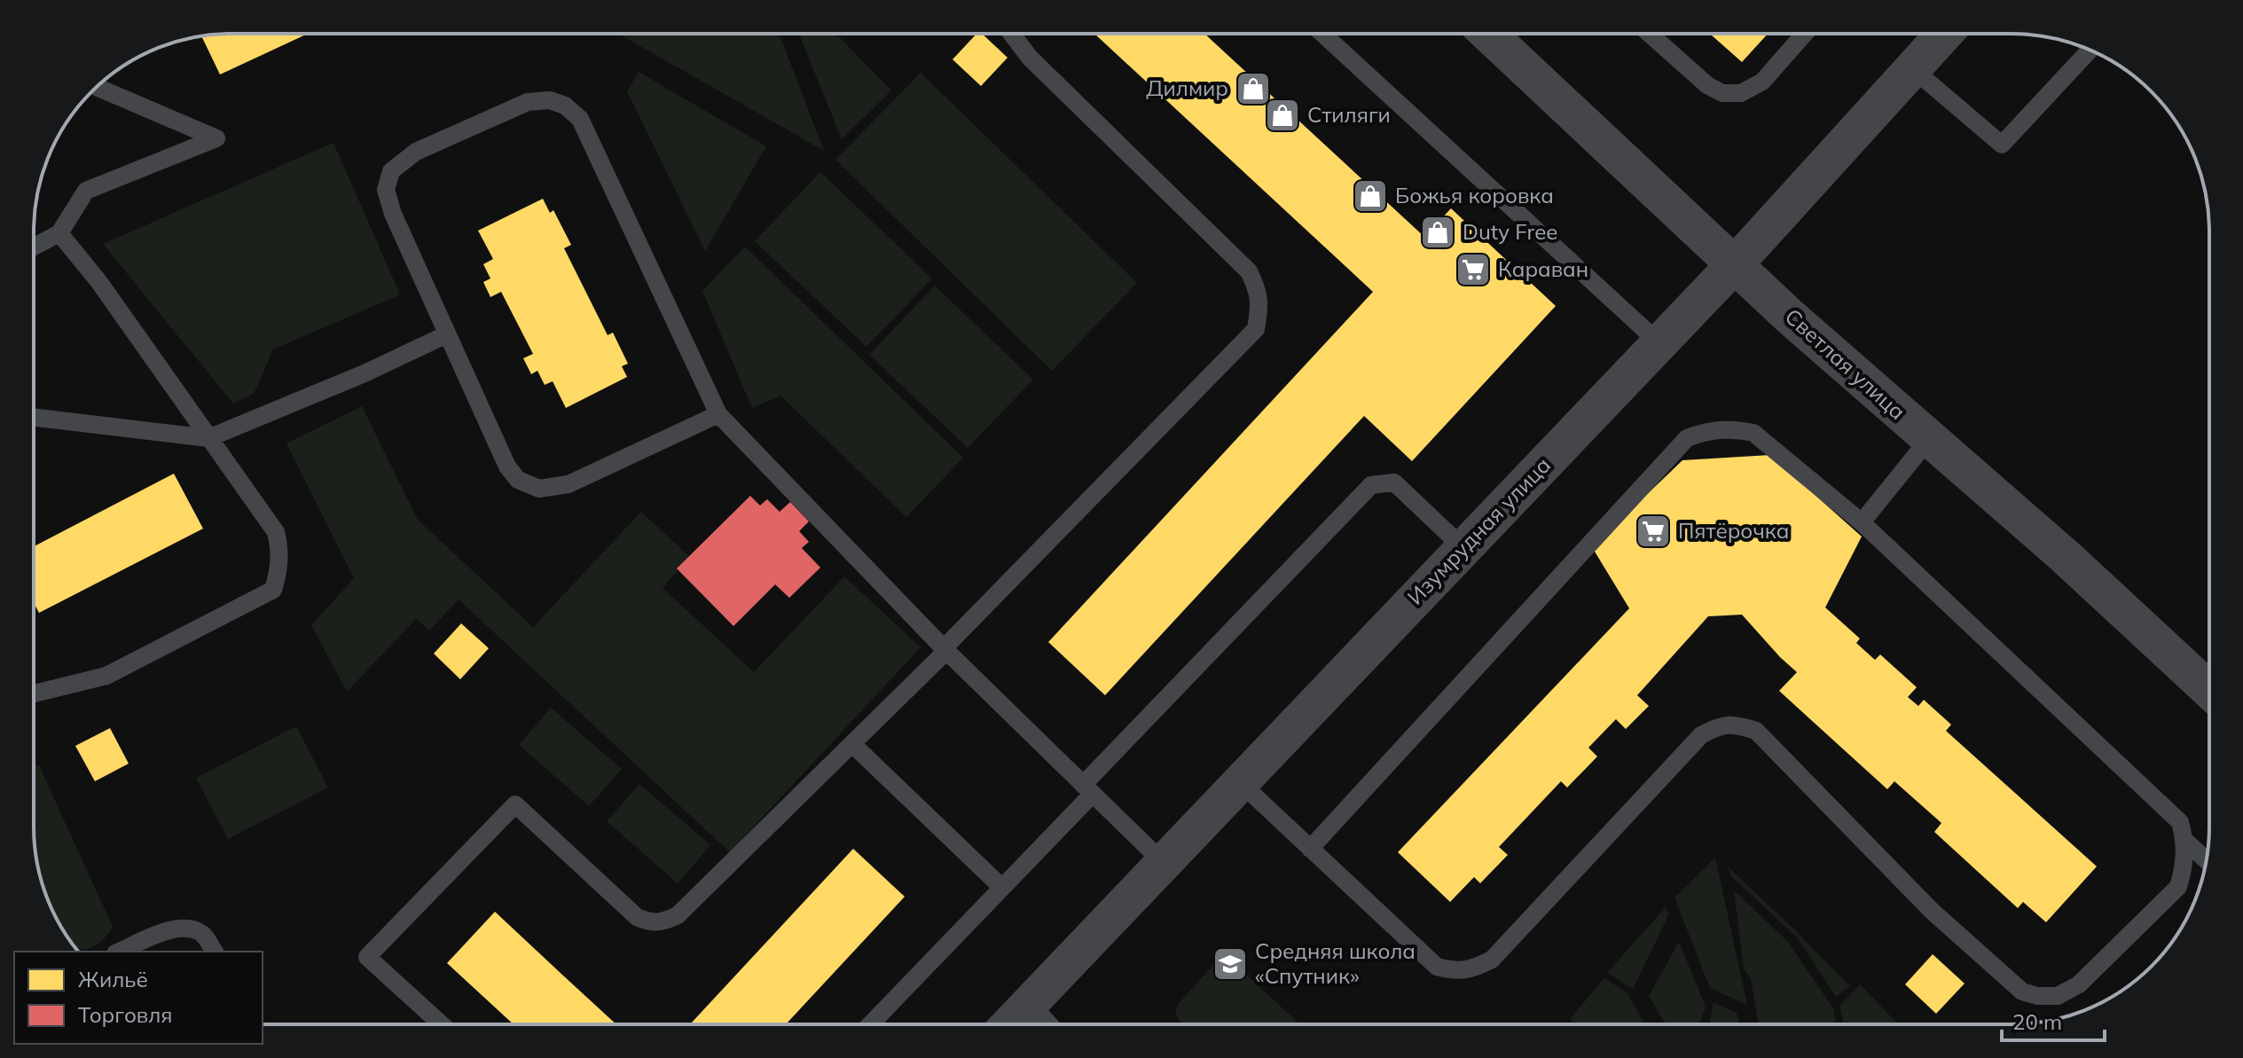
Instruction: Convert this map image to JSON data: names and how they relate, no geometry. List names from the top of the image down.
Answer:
{
  "streets": {
    "street": ["Светлая улица", "Изумрудная улица"]
  },
  "crossings": [
    ["Светлая улица", "Изумрудная улица"]
  ],
  "places": {
    "shop": [
      "Дилмир",
      "Стиляги",
      "Божья коровка",
      "Duty Free"
    ],
    "supermarket": ["Караван", "Пятёрочка"],
    "school or university": ["Средняя школа «Спутник»"]
  },
  "legend": ["Жильё", "Торговля"],
  "scale_bar": "20 m"
}
